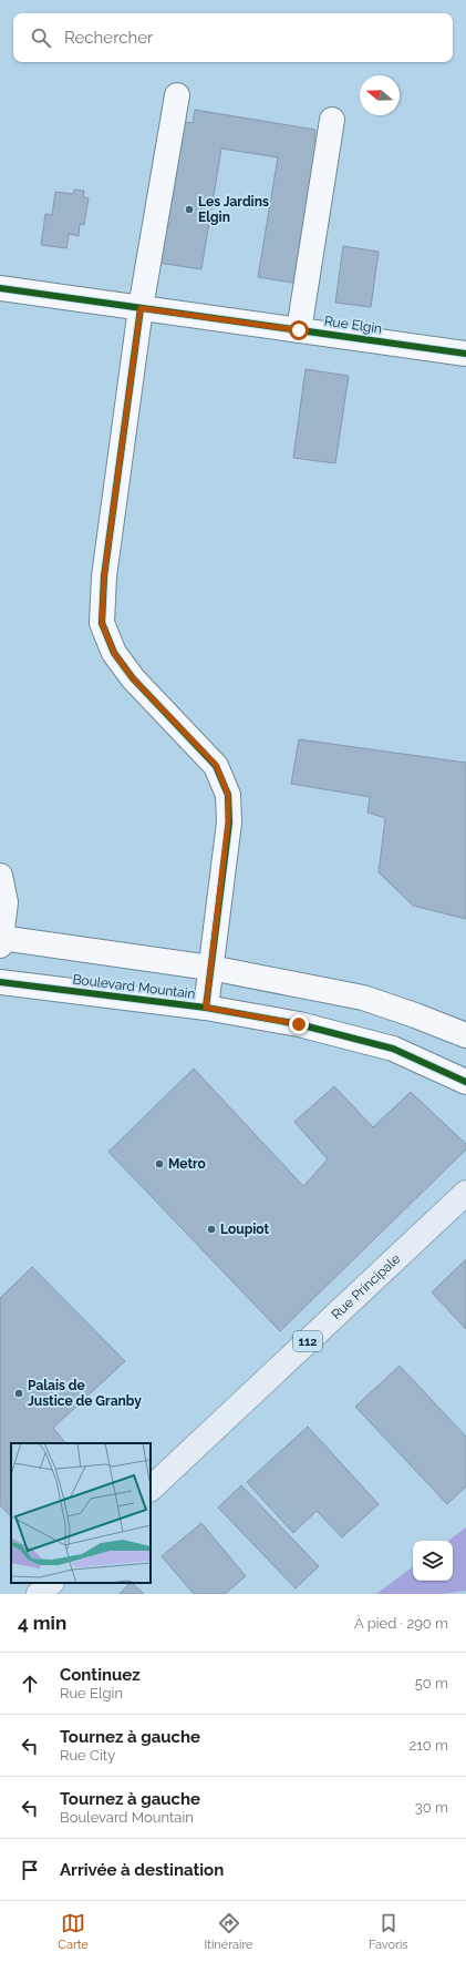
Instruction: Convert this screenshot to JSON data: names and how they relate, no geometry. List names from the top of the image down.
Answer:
{
  "streets": {
    "main road": ["Rue Principale", "112"],
    "street": ["Rue Elgin", "Boulevard Mountain"]
  },
  "places": [
    "Les Jardins Elgin",
    "Metro",
    "Loupiot",
    "Palais de Justice de Granby"
  ],
  "north": "left",
  "page": {
    "search": "Rechercher",
    "heading": ["4 min", "À pied · 290 m"],
    "list": [
      ["Continuez", "Rue Elgin", "50 m"],
      ["Tournez à gauche", "Rue City", "210 m"],
      ["Tournez à gauche", "Boulevard Mountain", "30 m"],
      "Arrivée à destination"
    ],
    "nav": ["Carte", "Itinéraire", "Favoris"]
  }
}
